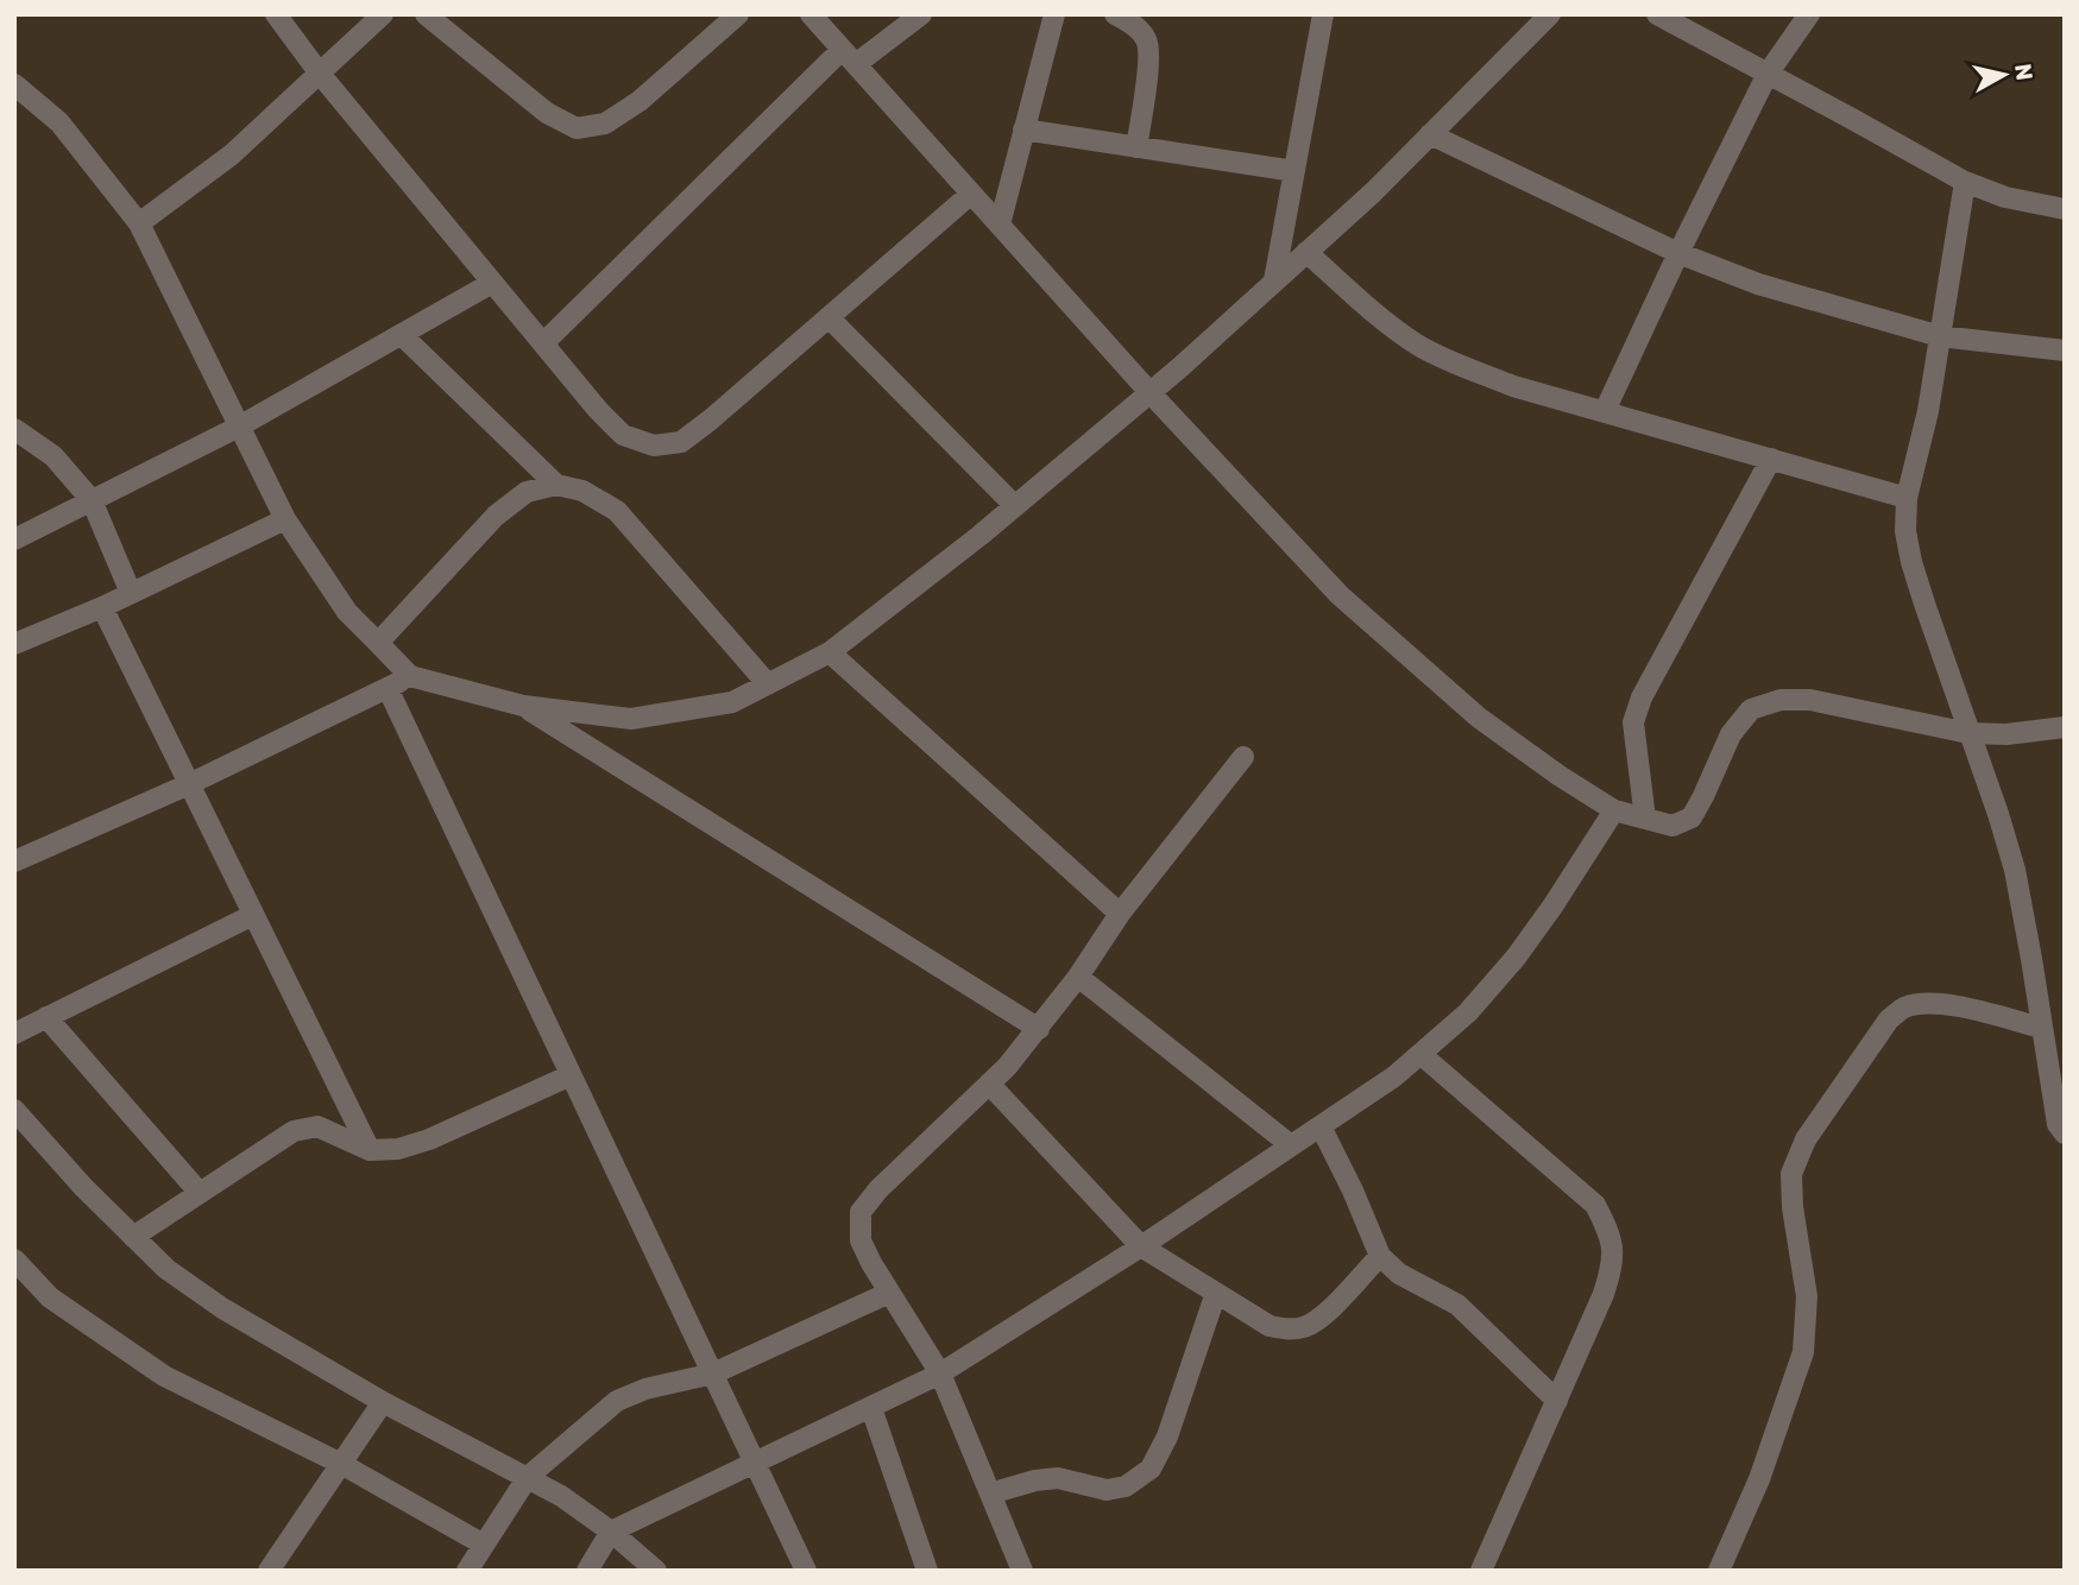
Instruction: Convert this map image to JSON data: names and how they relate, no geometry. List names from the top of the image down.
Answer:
{
  "north": "right"
}
